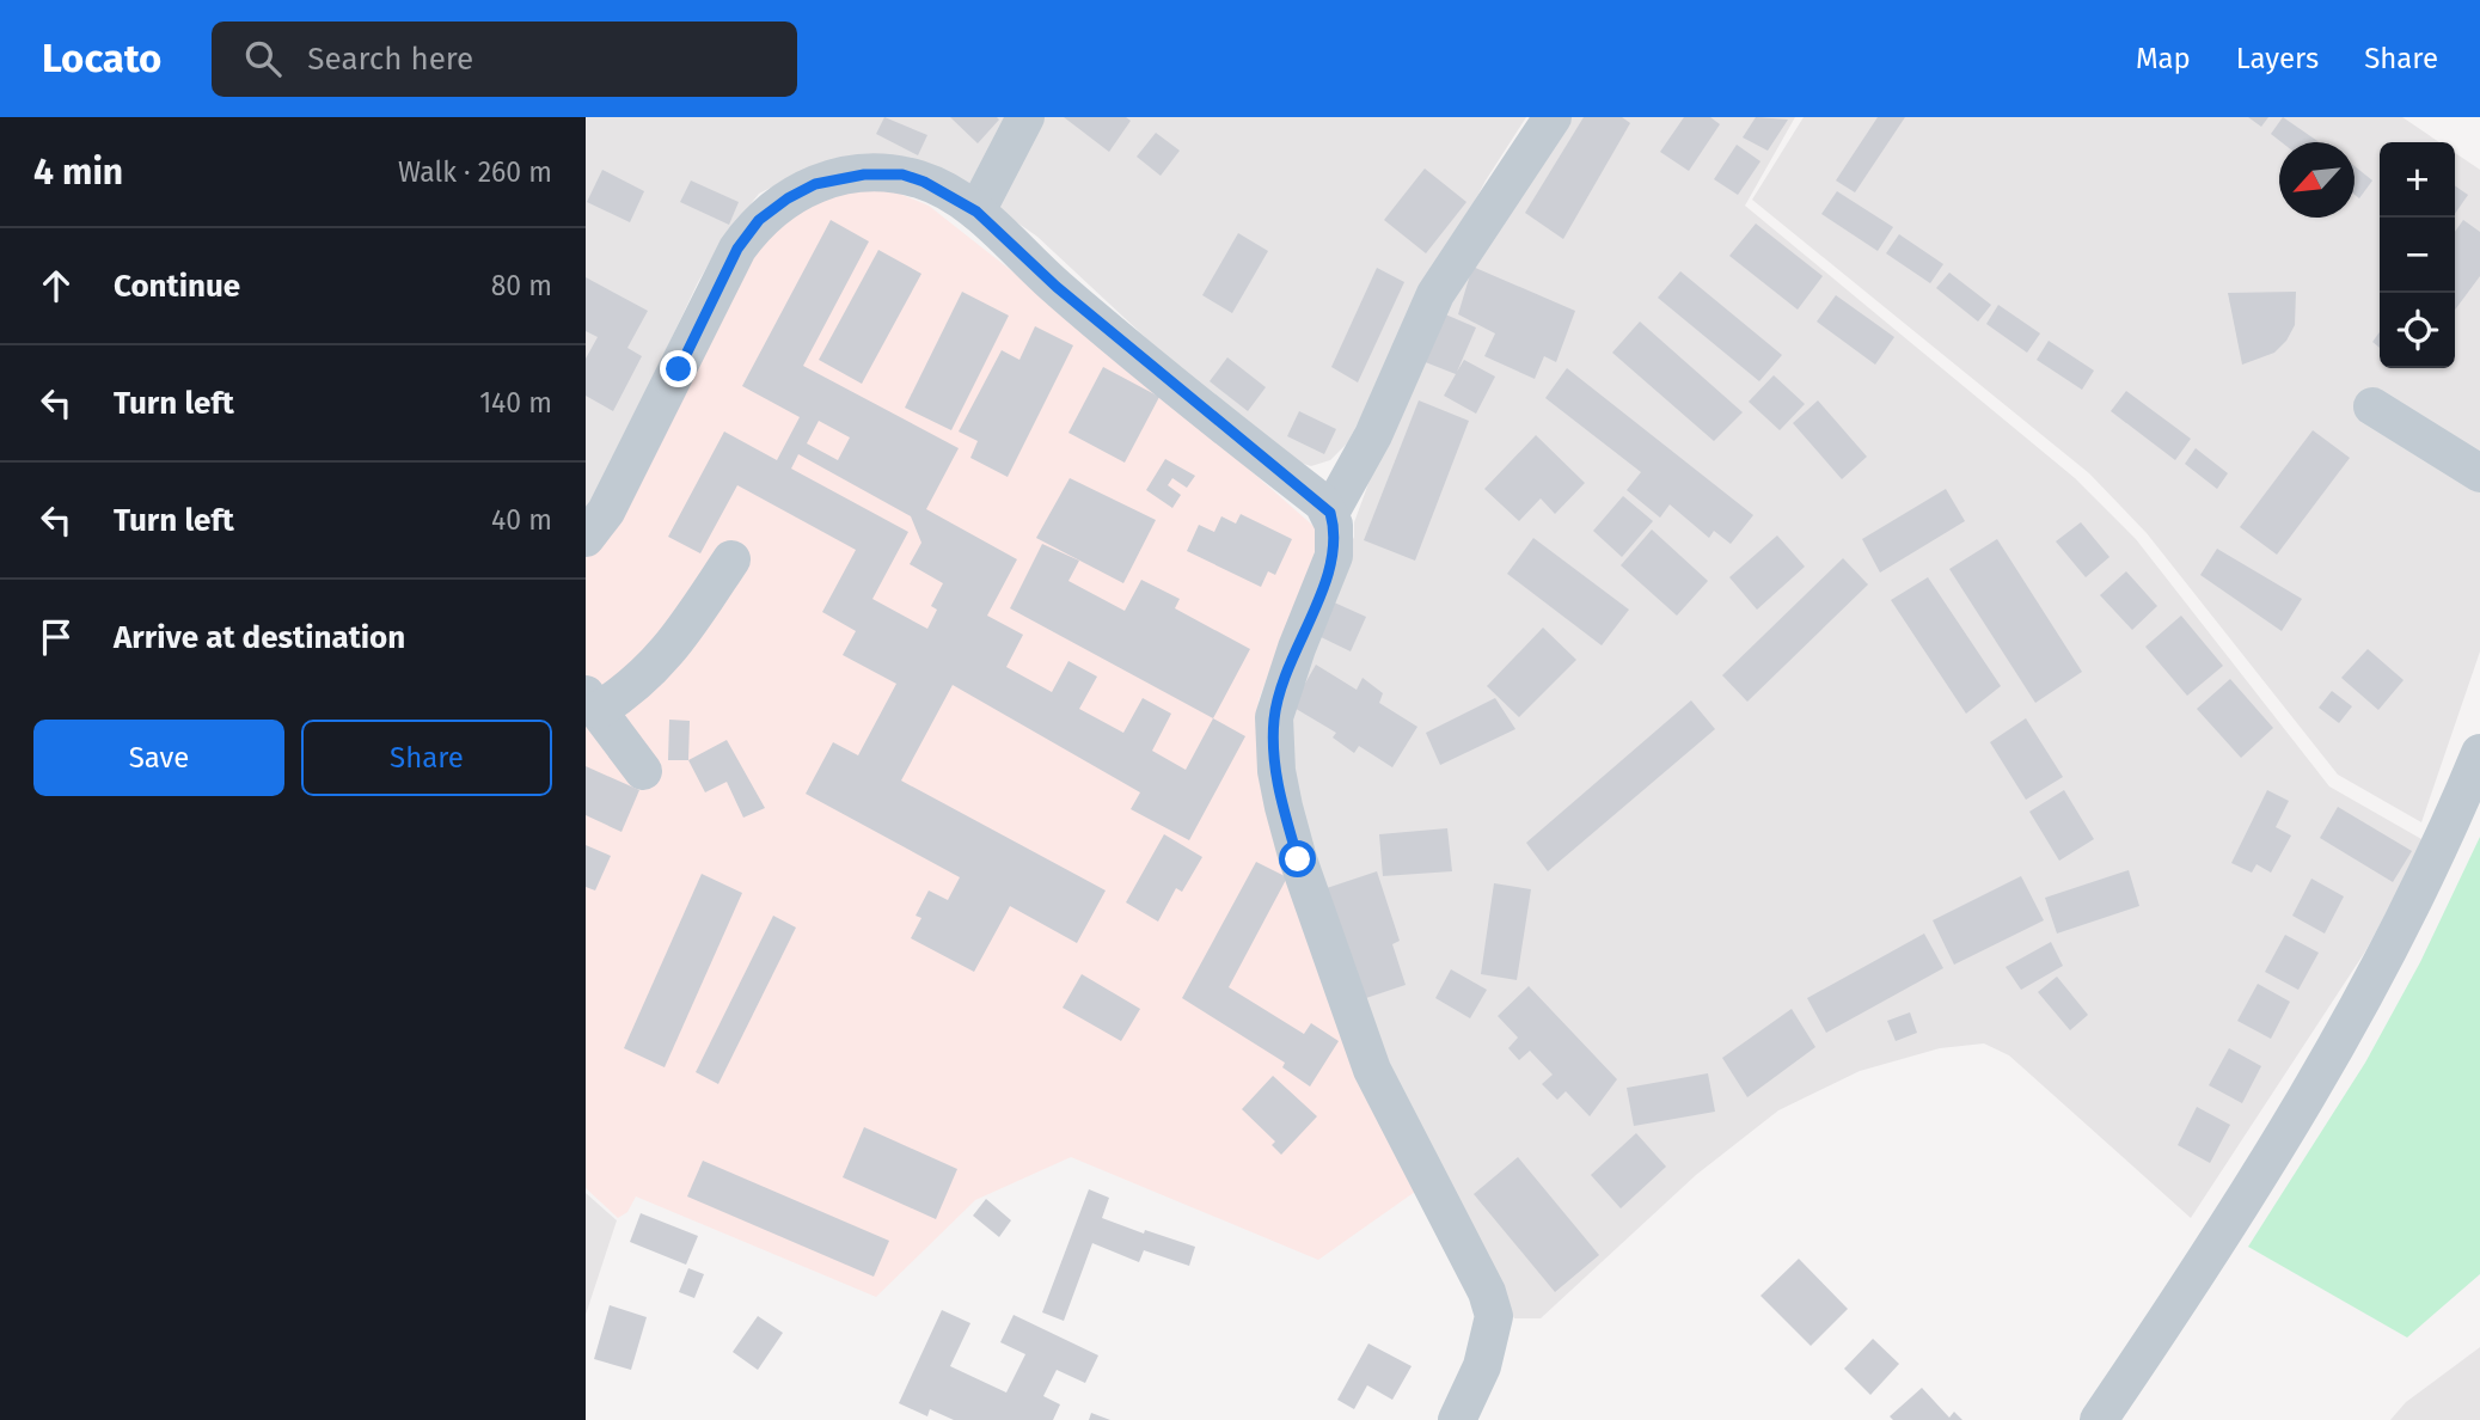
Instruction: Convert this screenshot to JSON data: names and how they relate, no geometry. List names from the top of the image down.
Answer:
{
  "north": "bottom left",
  "page": {
    "header": "Locato",
    "search": "Search here",
    "nav": ["Map", "Layers", "Share"],
    "heading": ["4 min", "Walk · 260 m"],
    "map_buttons": ["+", "−"],
    "list": [
      ["Continue", "80 m"],
      ["Turn left", "140 m"],
      ["Turn left", "40 m"],
      "Arrive at destination"
    ],
    "buttons": ["Save", "Share"]
  }
}
